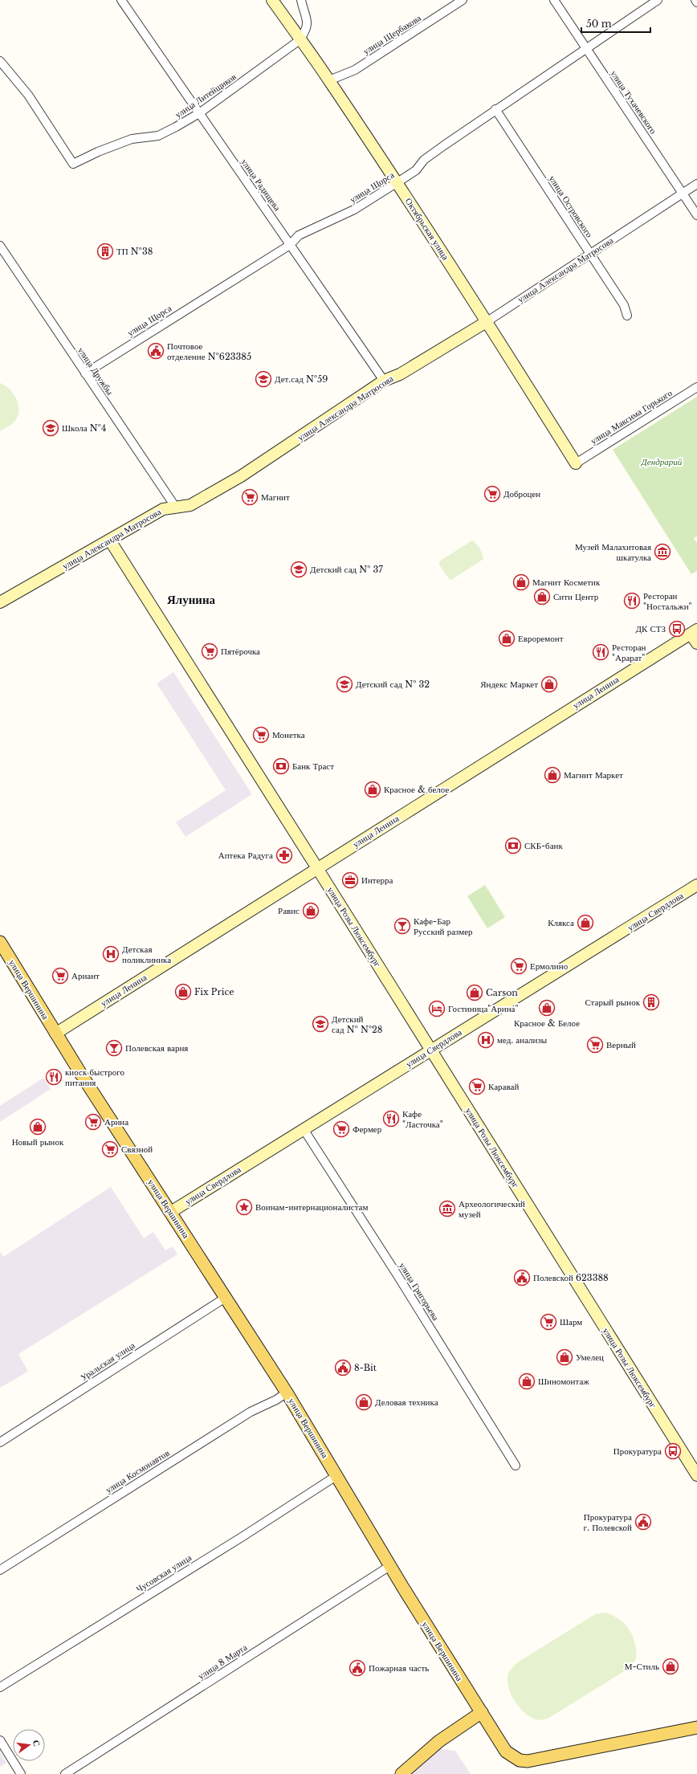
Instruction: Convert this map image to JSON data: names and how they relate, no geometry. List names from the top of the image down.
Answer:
{
  "streets": {
    "main road": ["улица Вершинина"],
    "street": [
      "улица Щербакова",
      "улица Литейщиков",
      "улица Тухачевского",
      "улица Радищева",
      "улица Щорса",
      "улица Островского",
      "Октябрьская улица",
      "улица Александра Матросова",
      "улица Дружбы",
      "улица Максима Горького",
      "улица Ленина",
      "улица Свердлова",
      "улица Розы Люксембург",
      "улица Григорьева",
      "Уральская улица",
      "улица Космонавтов",
      "Чусовская улица",
      "улица 8 Марта"
    ]
  },
  "crossings": [
    ["улица Щербакова", "Октябрьская улица"],
    ["улица Литейщиков", "улица Радищева"],
    ["улица Литейщиков", "Октябрьская улица"],
    ["улица Тухачевского", "улица Щорса"],
    ["улица Тухачевского", "улица Александра Матросова"],
    ["улица Радищева", "улица Щорса"],
    ["улица Радищева", "улица Александра Матросова"],
    ["улица Щорса", "улица Островского"],
    ["улица Щорса", "Октябрьская улица"],
    ["улица Щорса", "улица Дружбы"],
    ["улица Островского", "улица Александра Матросова"],
    ["Октябрьская улица", "улица Александра Матросова"],
    ["Октябрьская улица", "улица Максима Горького"],
    ["улица Александра Матросова", "улица Дружбы"],
    ["улица Александра Матросова", "улица Розы Люксембург"],
    ["улица Ленина", "улица Розы Люксембург"],
    ["улица Ленина", "улица Вершинина"],
    ["улица Свердлова", "улица Розы Люксембург"],
    ["улица Свердлова", "улица Вершинина"],
    ["улица Свердлова", "улица Григорьева"],
    ["улица Вершинина", "Уральская улица"],
    ["улица Вершинина", "улица Космонавтов"],
    ["улица Вершинина", "Чусовская улица"],
    ["улица Вершинина", "улица 8 Марта"]
  ],
  "districts": ["Ялунина"],
  "parks": ["Дендрарий"],
  "places": {
    "building": ["ТП №38", "Старый рынок"],
    "public building": [
      "Почтовое отделение №623385",
      "Полевской 623388",
      "8-Bit",
      "Прокуратура г. Полевской",
      "Пожарная часть"
    ],
    "school or university": [
      "Дет.сад №59",
      "Школа №4",
      "Детский сад № 37",
      "Детский сад № 32",
      "Детский сад № №28"
    ],
    "supermarket": [
      "Доброцен",
      "Магнит",
      "Пятёрочка",
      "Монетка",
      "Ермолино",
      "Ариант",
      "Верный",
      "Каравай",
      "Арина",
      "Фермер",
      "Связной",
      "Шарм"
    ],
    "museum": ["Музей Малахитовая шкатулка", "Археологический музей"],
    "shop": [
      "Магнит Косметик",
      "Сити Центр",
      "Евроремонт",
      "Яндекс Маркет",
      "Магнит Маркет",
      "Красное & белое",
      "Равис",
      "Клякса",
      "Fix Price",
      "Carson",
      "Красное & Белое",
      "Новый рынок",
      "Умелец",
      "Шиномонтаж",
      "Деловая техника",
      "М-Стиль"
    ],
    "restaurant": [
      "Ресторан \"Ностальжи\"",
      "Ресторан \"Арарат\"",
      "киоск быстрого питания",
      "Кафе \"Ласточка\""
    ],
    "bus stop": ["ДК СТЗ", "Прокуратура"],
    "bank": ["Банк Траст", "СКБ-банк"],
    "pharmacy": ["Аптека Радуга"],
    "office": ["Интерра"],
    "bar": ["Кафе-Бар Русский размер", "Полевская варня"],
    "hospital": ["Детская поликлиника", "мед. анализы"],
    "hotel": ["Гостиница\"Арина\""],
    "place": ["Воинам-интернационалистам"]
  },
  "scale_bar": "50 m",
  "north": "right"
}
